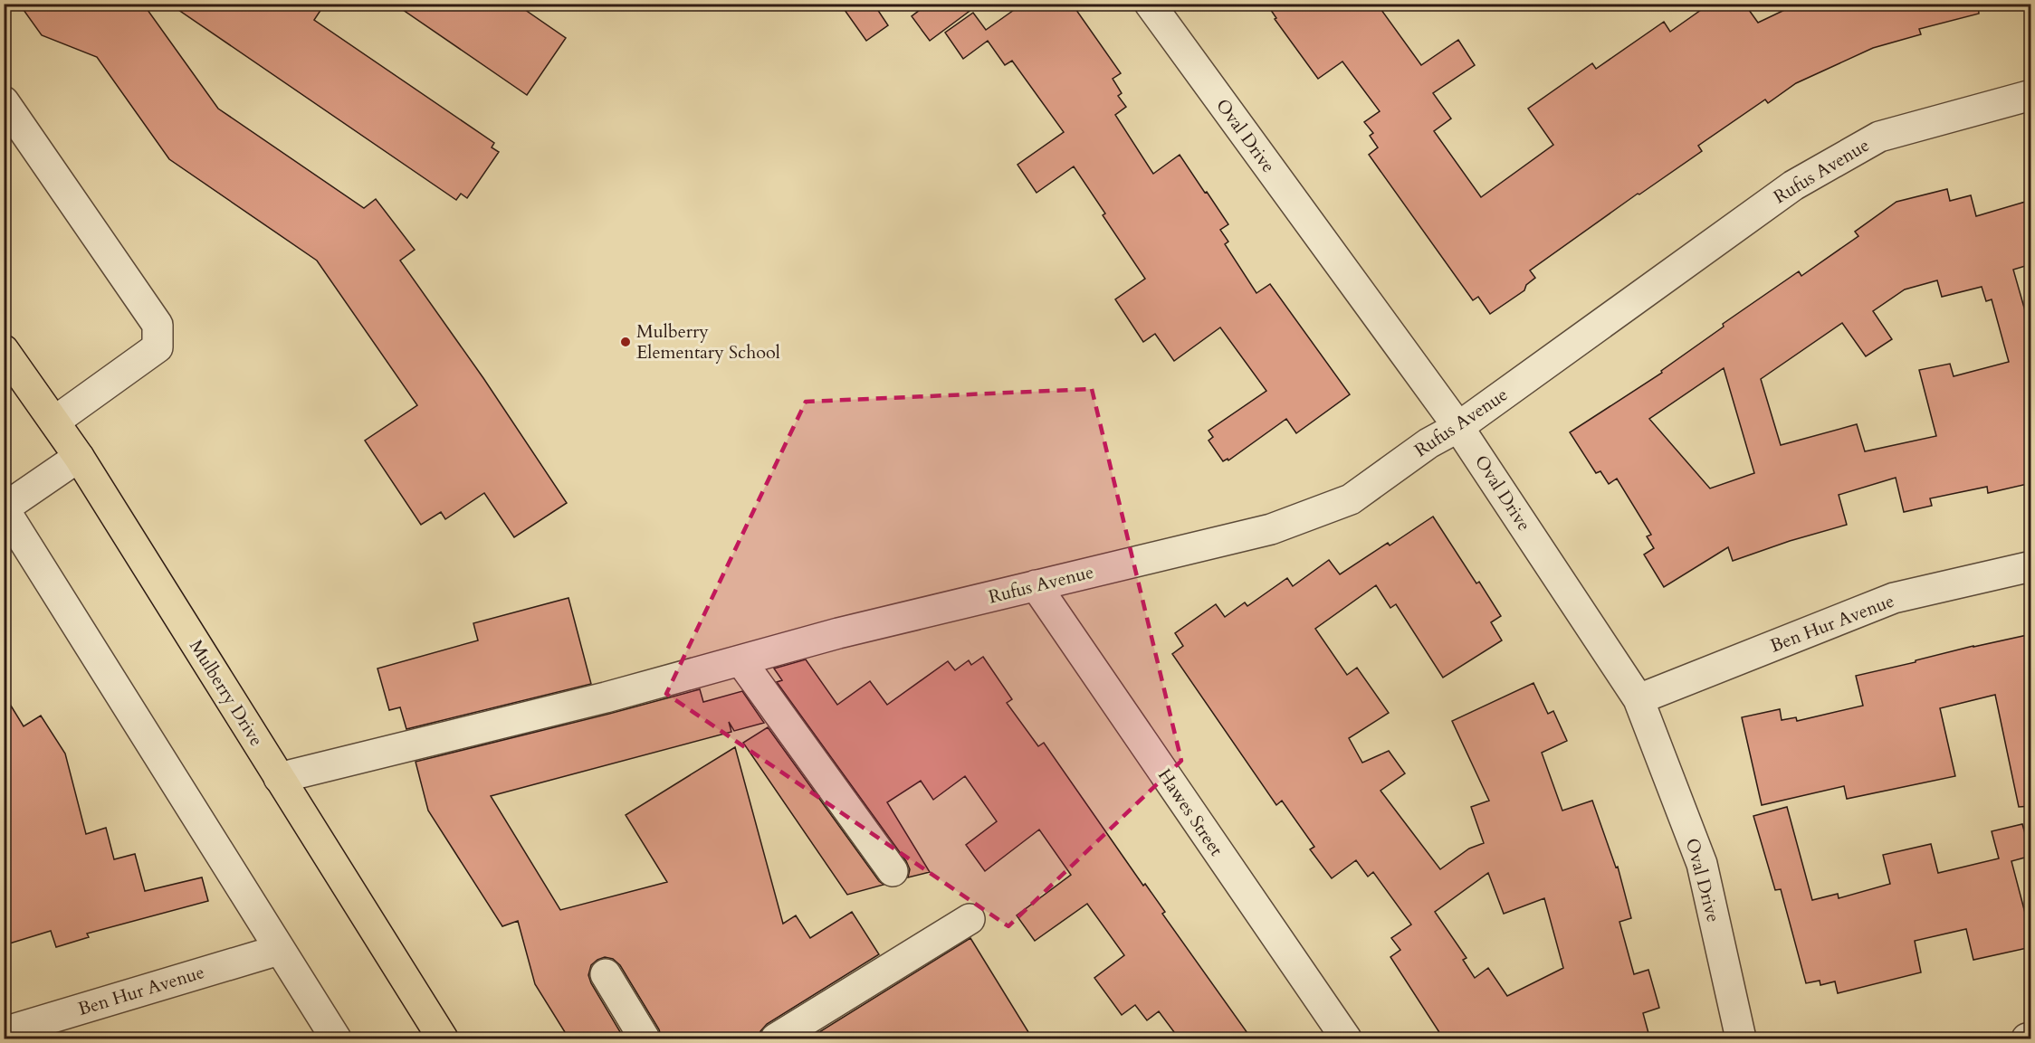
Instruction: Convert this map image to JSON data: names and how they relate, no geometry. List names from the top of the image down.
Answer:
{
  "streets": {
    "main road": ["Mulberry Drive"],
    "street": [
      "Oval Drive",
      "Rufus Avenue",
      "Ben Hur Avenue",
      "Hawes Street"
    ]
  },
  "crossings": [
    ["Oval Drive", "Rufus Avenue"],
    ["Oval Drive", "Ben Hur Avenue"],
    ["Rufus Avenue", "Mulberry Drive"],
    ["Rufus Avenue", "Hawes Street"]
  ],
  "places": ["Mulberry Elementary School"]
}
